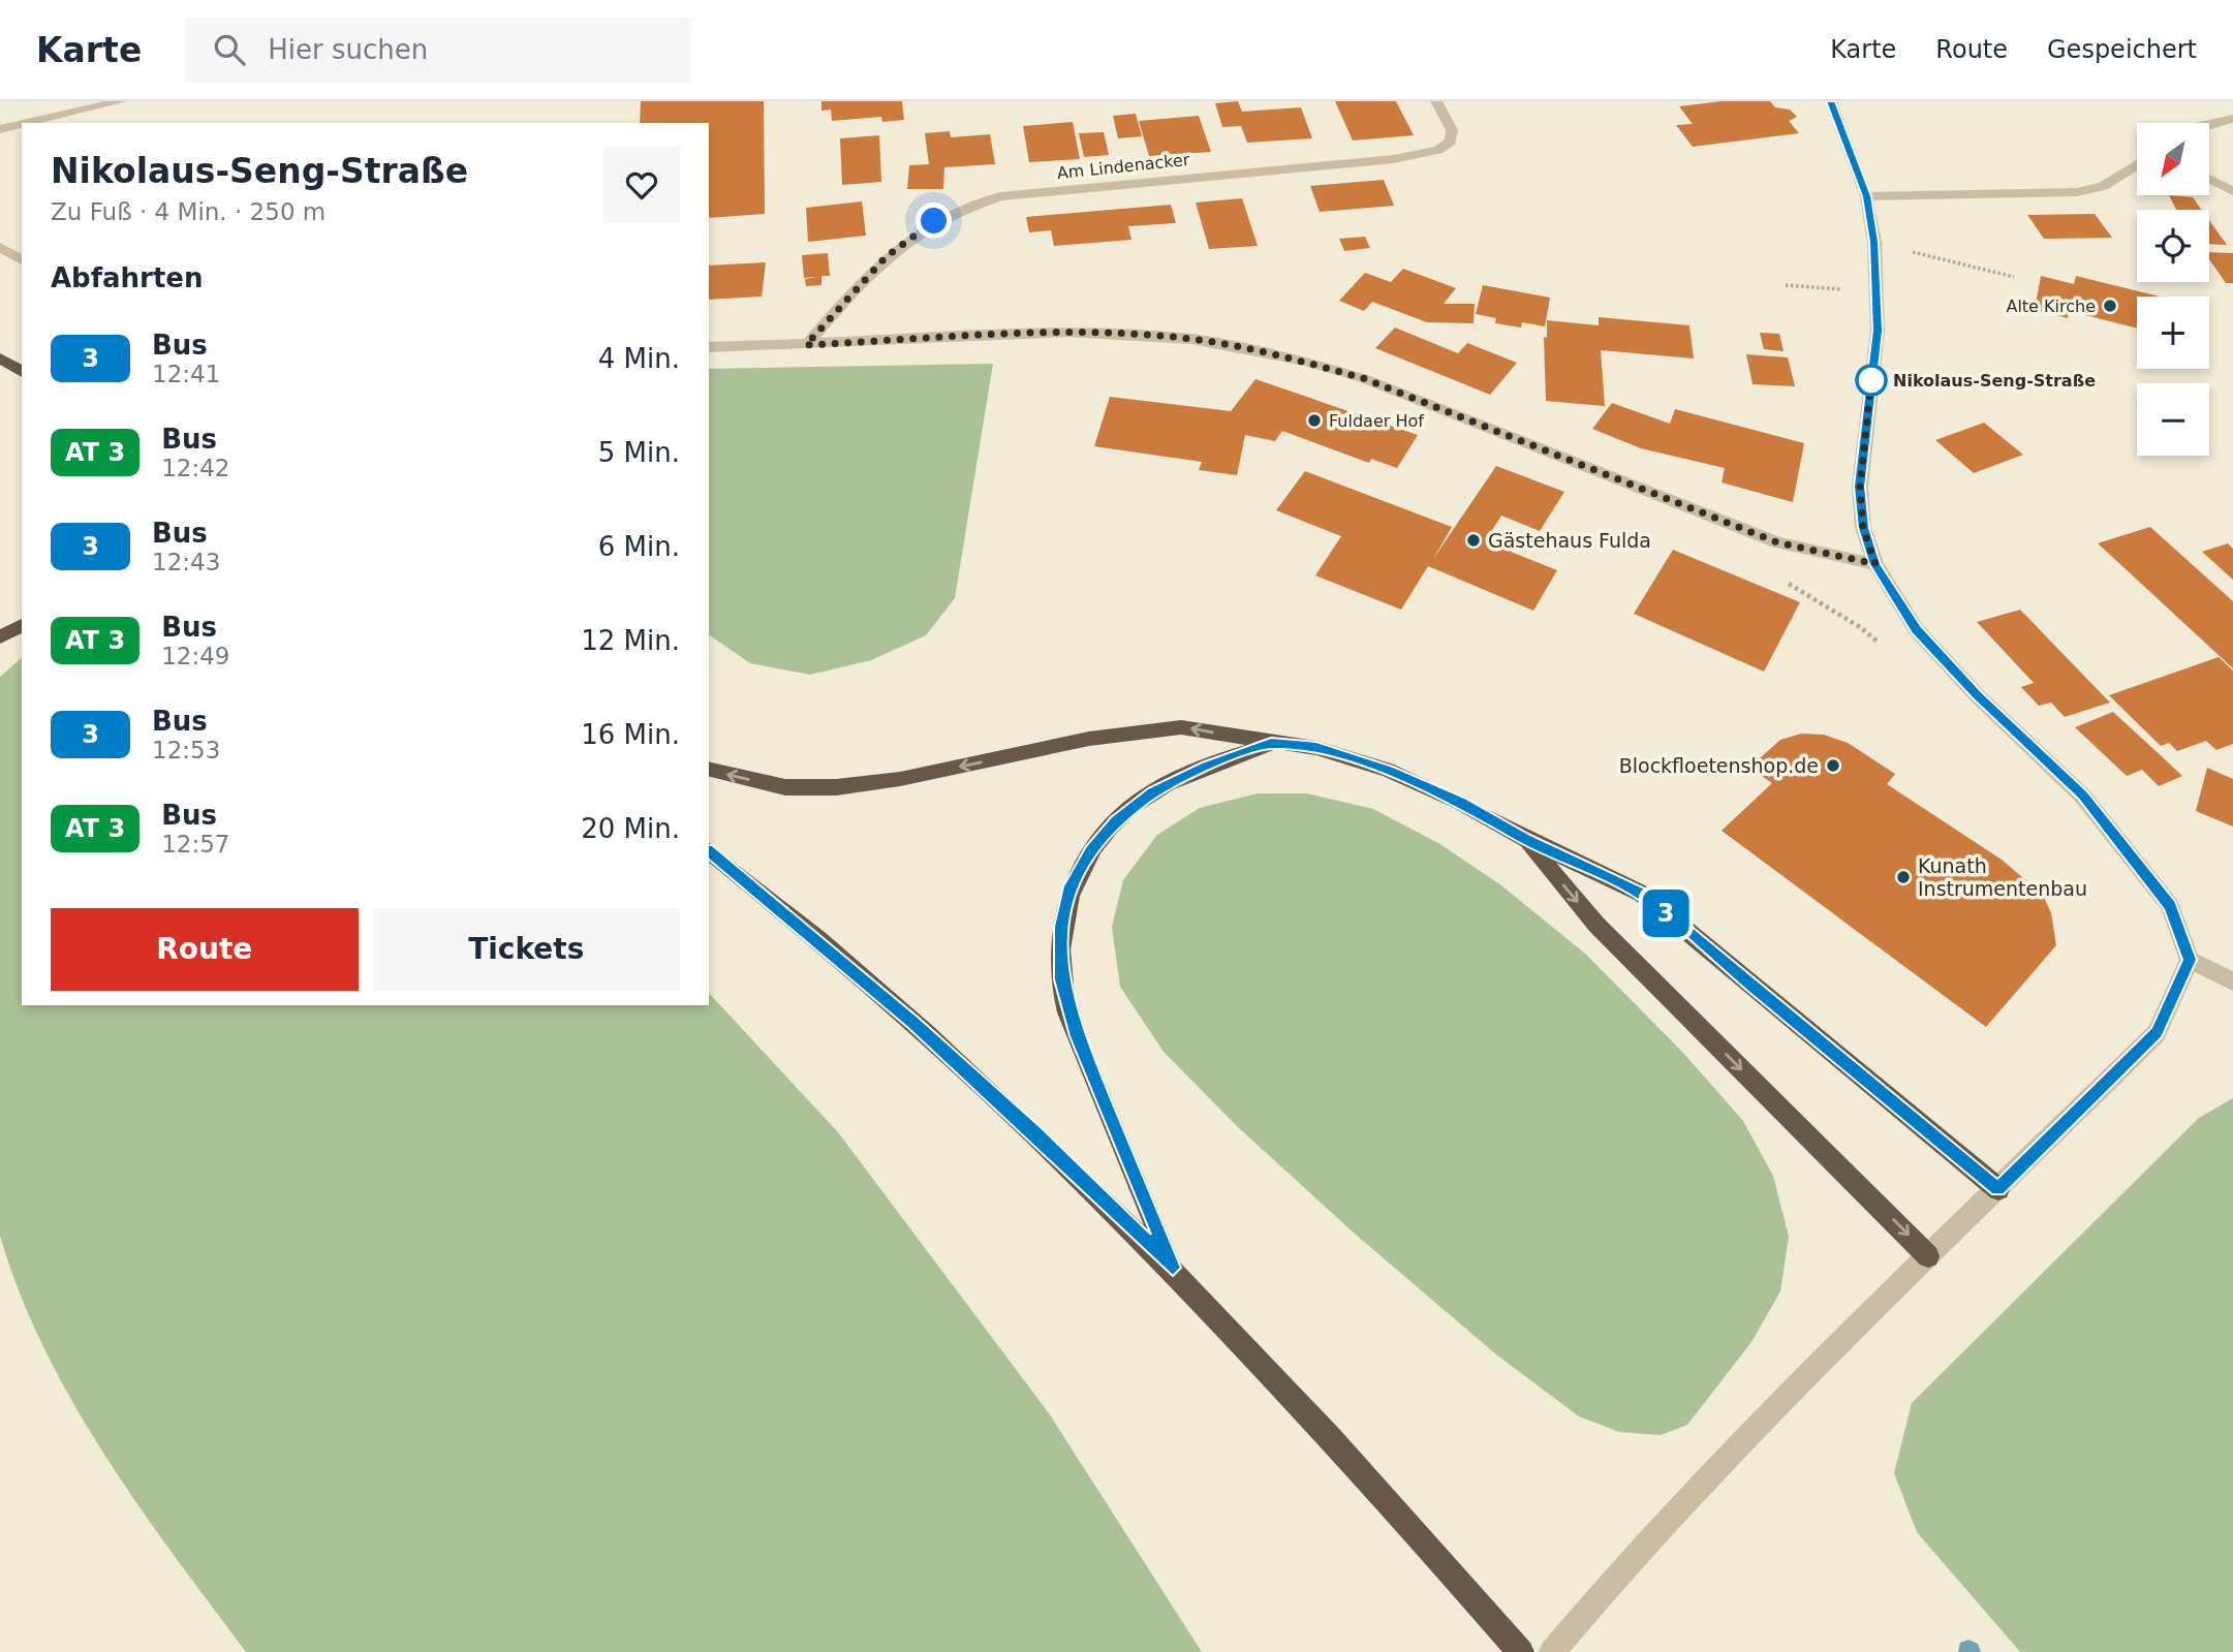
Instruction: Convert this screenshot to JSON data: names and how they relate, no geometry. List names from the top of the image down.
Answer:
{
  "streets": {
    "street": ["Am Lindenacker"]
  },
  "places": [
    "Alte Kirche",
    "Nikolaus-Seng-Straße",
    "Fuldaer Hof",
    "Gästehaus Fulda",
    "Blockfloetenshop.de",
    "Kunath Instrumentenbau"
  ],
  "lines": ["bus line 3"],
  "north": "bottom left",
  "page": {
    "header": "Karte",
    "search": "Hier suchen",
    "nav": ["Karte", "Route", "Gespeichert"],
    "on_map": "3",
    "map_buttons": ["+", "−"],
    "heading": [
      ["Nikolaus-Seng-Straße", "Zu Fuß · 4 Min. · 250 m"],
      "Abfahrten"
    ],
    "list": [
      {
        "mark": "3",
        "name": "Bus",
        "note": "12:41",
        "value": "4 Min."
      },
      {
        "mark": "AT 3",
        "name": "Bus",
        "note": "12:42",
        "value": "5 Min."
      },
      {
        "mark": "3",
        "name": "Bus",
        "note": "12:43",
        "value": "6 Min."
      },
      {
        "mark": "AT 3",
        "name": "Bus",
        "note": "12:49",
        "value": "12 Min."
      },
      {
        "mark": "3",
        "name": "Bus",
        "note": "12:53",
        "value": "16 Min."
      },
      {
        "mark": "AT 3",
        "name": "Bus",
        "note": "12:57",
        "value": "20 Min."
      }
    ],
    "buttons": ["Route", "Tickets"]
  }
}
